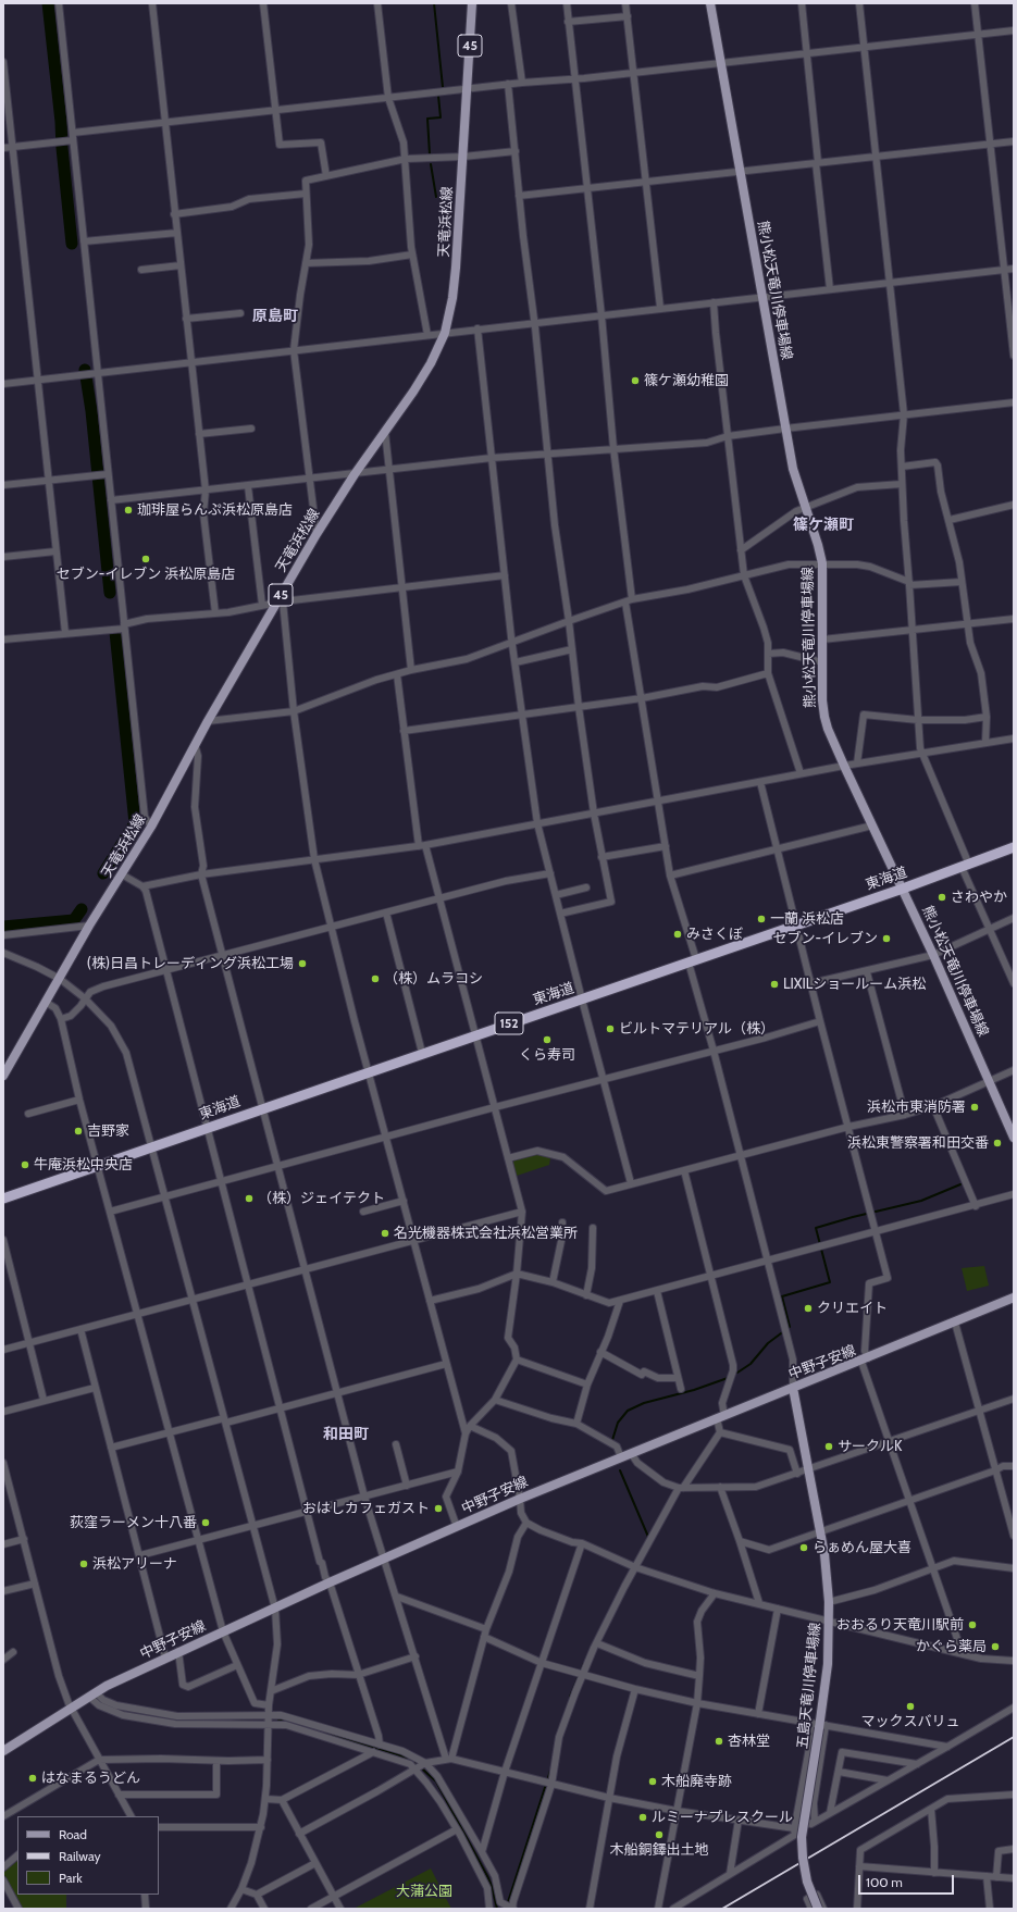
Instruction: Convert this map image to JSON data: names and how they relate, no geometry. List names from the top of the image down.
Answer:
{
  "streets": {
    "highway": ["東海道", "152"],
    "main road": [
      "45",
      "天竜浜松線",
      "熊小松天竜川停車場線",
      "中野子安線",
      "五島天竜川停車場線"
    ]
  },
  "crossings": [
    ["熊小松天竜川停車場線", "東海道"],
    ["中野子安線", "五島天竜川停車場線"]
  ],
  "districts": ["原島町", "篠ケ瀬町", "和田町"],
  "parks": ["大蒲公園"],
  "places": [
    "篠ケ瀬幼稚園",
    "珈琲屋らんぷ浜松原島店",
    "セブン‐イレブン 浜松原島店",
    "さわやか",
    "一蘭 浜松店",
    "みさくぼ",
    "セブン-イレブン",
    "(株)日昌トレーディング浜松工場",
    "（株）ムラコシ",
    "LIXILショールーム浜松",
    "ビルトマテリアル（株）",
    "くら寿司",
    "浜松市東消防署",
    "吉野家",
    "浜松東警察署和田交番",
    "牛庵浜松中央店",
    "（株）ジェイテクト",
    "名光機器株式会社浜松営業所",
    "クリエイト",
    "サークルK",
    "おはしカフェガスト",
    "荻窪ラーメン十八番",
    "らぁめん屋大喜",
    "浜松アリーナ",
    "おおるり天竜川駅前",
    "かぐら薬局",
    "マックスバリュ",
    "杏林堂",
    "はなまるうどん",
    "木船廃寺跡",
    "ルミーナプレスクール",
    "木船銅鐸出土地"
  ],
  "legend": ["Road", "Railway", "Park"],
  "scale_bar": "100 m"
}
